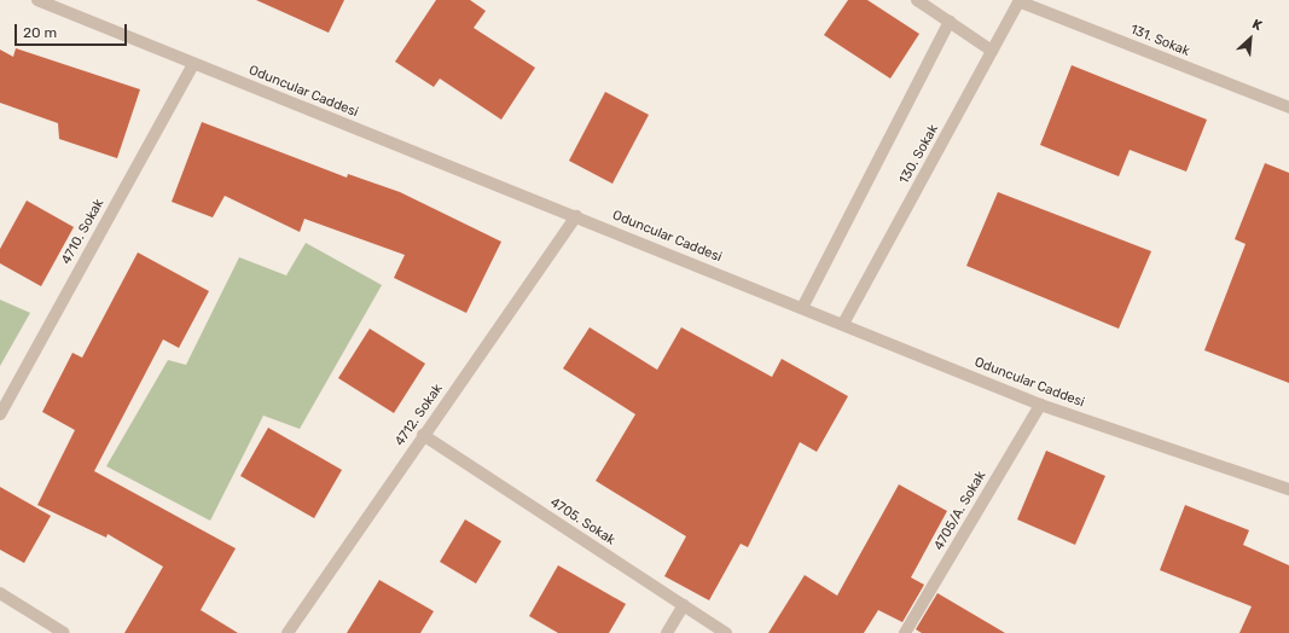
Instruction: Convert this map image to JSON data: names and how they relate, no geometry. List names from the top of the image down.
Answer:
{
  "streets": {
    "street": [
      "131. Sokak",
      "Oduncular Caddesi",
      "130. Sokak",
      "4710. Sokak",
      "4712. Sokak",
      "4705/A. Sokak",
      "4705. Sokak"
    ]
  },
  "crossings": [
    ["131. Sokak", "130. Sokak"],
    ["Oduncular Caddesi", "130. Sokak"],
    ["Oduncular Caddesi", "4710. Sokak"],
    ["Oduncular Caddesi", "4712. Sokak"],
    ["Oduncular Caddesi", "4705/A. Sokak"],
    ["4712. Sokak", "4705. Sokak"]
  ],
  "scale_bar": "20 m",
  "north": "top right"
}
